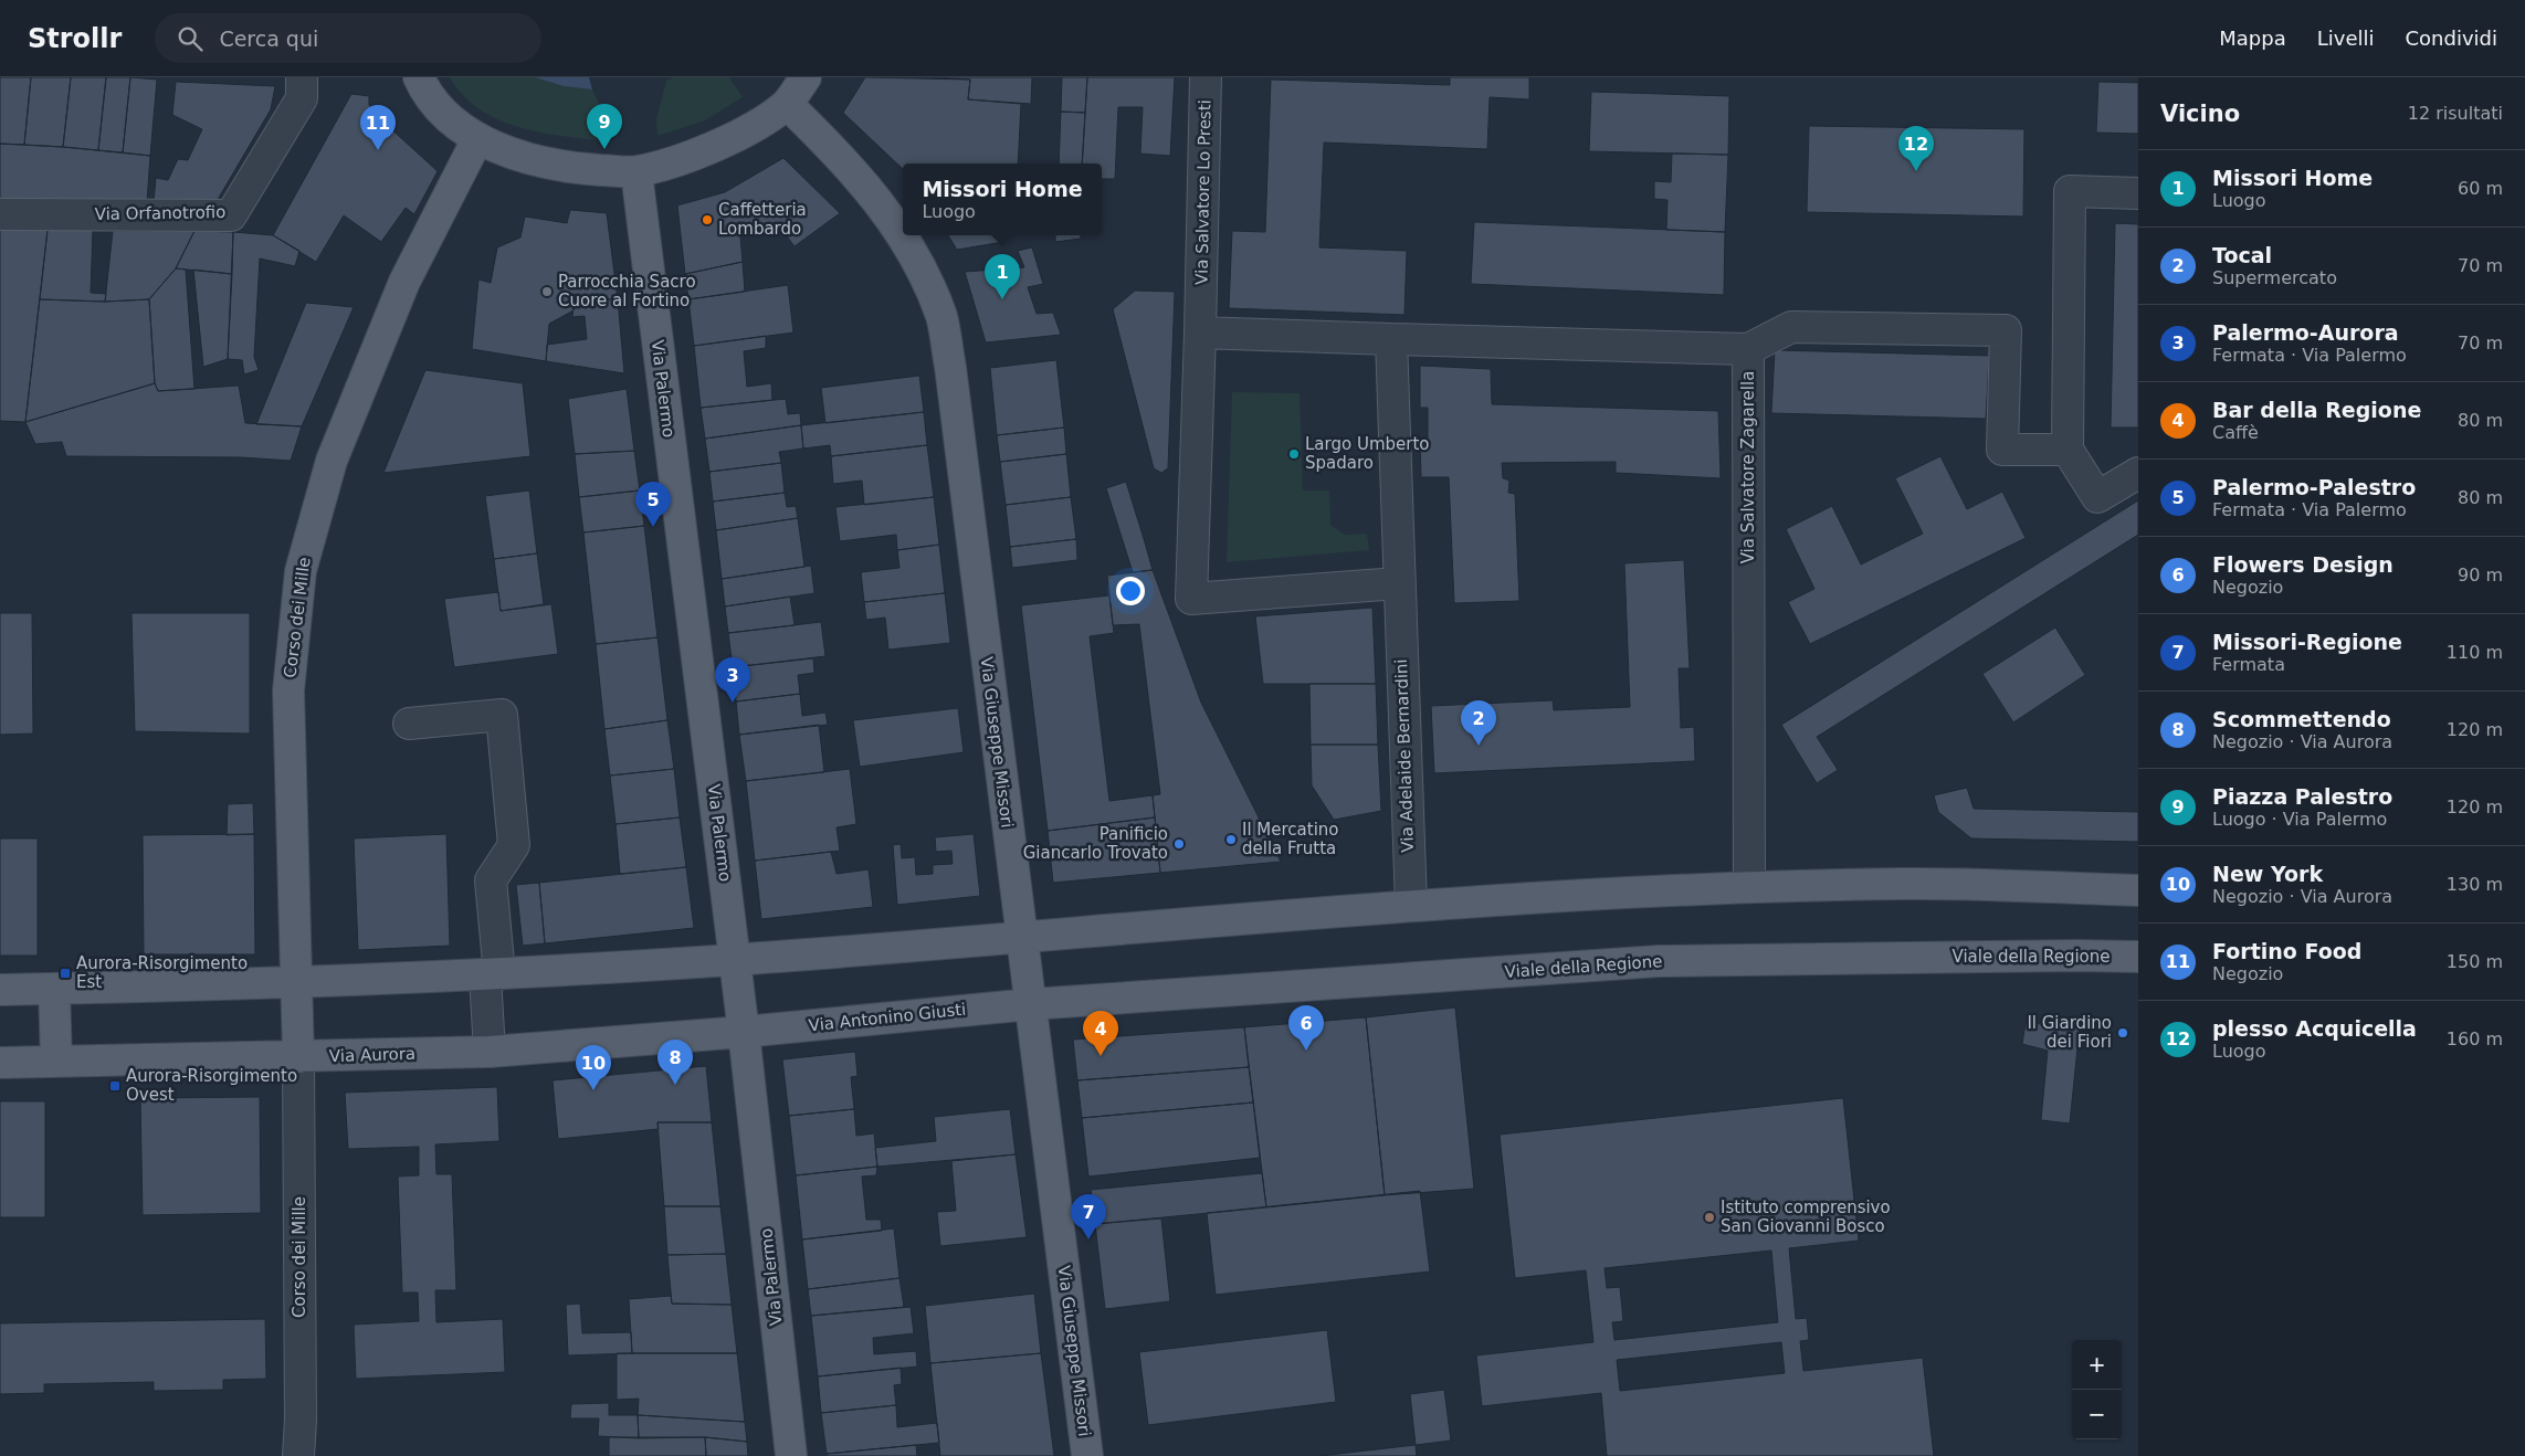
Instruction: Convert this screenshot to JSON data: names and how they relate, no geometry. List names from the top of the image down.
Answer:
{
  "streets": {
    "main road": [
      "Via Palermo",
      "Corso dei Mille",
      "Via Giuseppe Missori",
      "Viale della Regione",
      "Via Antonino Giusti",
      "Via Aurora"
    ],
    "street": [
      "Via Salvatore Lo Presti",
      "Via Orfanotrofio",
      "Via Salvatore Zagarella",
      "Via Adelaide Bernardini"
    ]
  },
  "crossings": [
    ["Via Salvatore Lo Presti", "Via Salvatore Zagarella"],
    ["Via Salvatore Lo Presti", "Via Adelaide Bernardini"],
    ["Via Palermo", "Via Antonino Giusti"],
    ["Via Palermo", "Via Aurora"],
    ["Via Salvatore Zagarella", "Via Adelaide Bernardini"],
    ["Corso dei Mille", "Via Aurora"],
    ["Via Giuseppe Missori", "Viale della Regione"],
    ["Via Giuseppe Missori", "Via Antonino Giusti"],
    ["Viale della Regione", "Via Antonino Giusti"],
    ["Via Antonino Giusti", "Via Aurora"]
  ],
  "places": {
    "other": [
      "Caffetteria Lombardo",
      "Parrocchia Sacro Cuore al Fortino",
      "Largo Umberto Spadaro",
      "Il Mercatino della Frutta",
      "Panificio Giancarlo Trovato",
      "Il Giardino dei Fiori",
      "Istituto comprensivo San Giovanni Bosco"
    ],
    "transit": ["Aurora-Risorgimento Est", "Aurora-Risorgimento Ovest"]
  },
  "page": {
    "header": "Strollr",
    "search": "Cerca qui",
    "nav": ["Mappa", "Livelli", "Condividi"],
    "heading": ["Vicino", "12 risultati"],
    "pins": [
      "9",
      "11",
      "12",
      "1",
      "5",
      "3",
      "2",
      "6",
      "4",
      "8",
      "10",
      "7"
    ],
    "list": [
      {
        "mark": "1",
        "name": "Missori Home",
        "note": "Luogo",
        "value": "60 m"
      },
      {
        "mark": "2",
        "name": "Tocal",
        "note": "Supermercato",
        "value": "70 m"
      },
      {
        "mark": "3",
        "name": "Palermo-Aurora",
        "note": "Fermata · Via Palermo",
        "value": "70 m"
      },
      {
        "mark": "4",
        "name": "Bar della Regione",
        "note": "Caffè",
        "value": "80 m"
      },
      {
        "mark": "5",
        "name": "Palermo-Palestro",
        "note": "Fermata · Via Palermo",
        "value": "80 m"
      },
      {
        "mark": "6",
        "name": "Flowers Design",
        "note": "Negozio",
        "value": "90 m"
      },
      {
        "mark": "7",
        "name": "Missori-Regione",
        "note": "Fermata",
        "value": "110 m"
      },
      {
        "mark": "8",
        "name": "Scommettendo",
        "note": "Negozio · Via Aurora",
        "value": "120 m"
      },
      {
        "mark": "9",
        "name": "Piazza Palestro",
        "note": "Luogo · Via Palermo",
        "value": "120 m"
      },
      {
        "mark": "10",
        "name": "New York",
        "note": "Negozio · Via Aurora",
        "value": "130 m"
      },
      {
        "mark": "11",
        "name": "Fortino Food",
        "note": "Negozio",
        "value": "150 m"
      },
      {
        "mark": "12",
        "name": "plesso Acquicella",
        "note": "Luogo",
        "value": "160 m"
      }
    ],
    "popup": ["Missori Home", "Luogo"],
    "map_buttons": ["+", "−"]
  }
}
